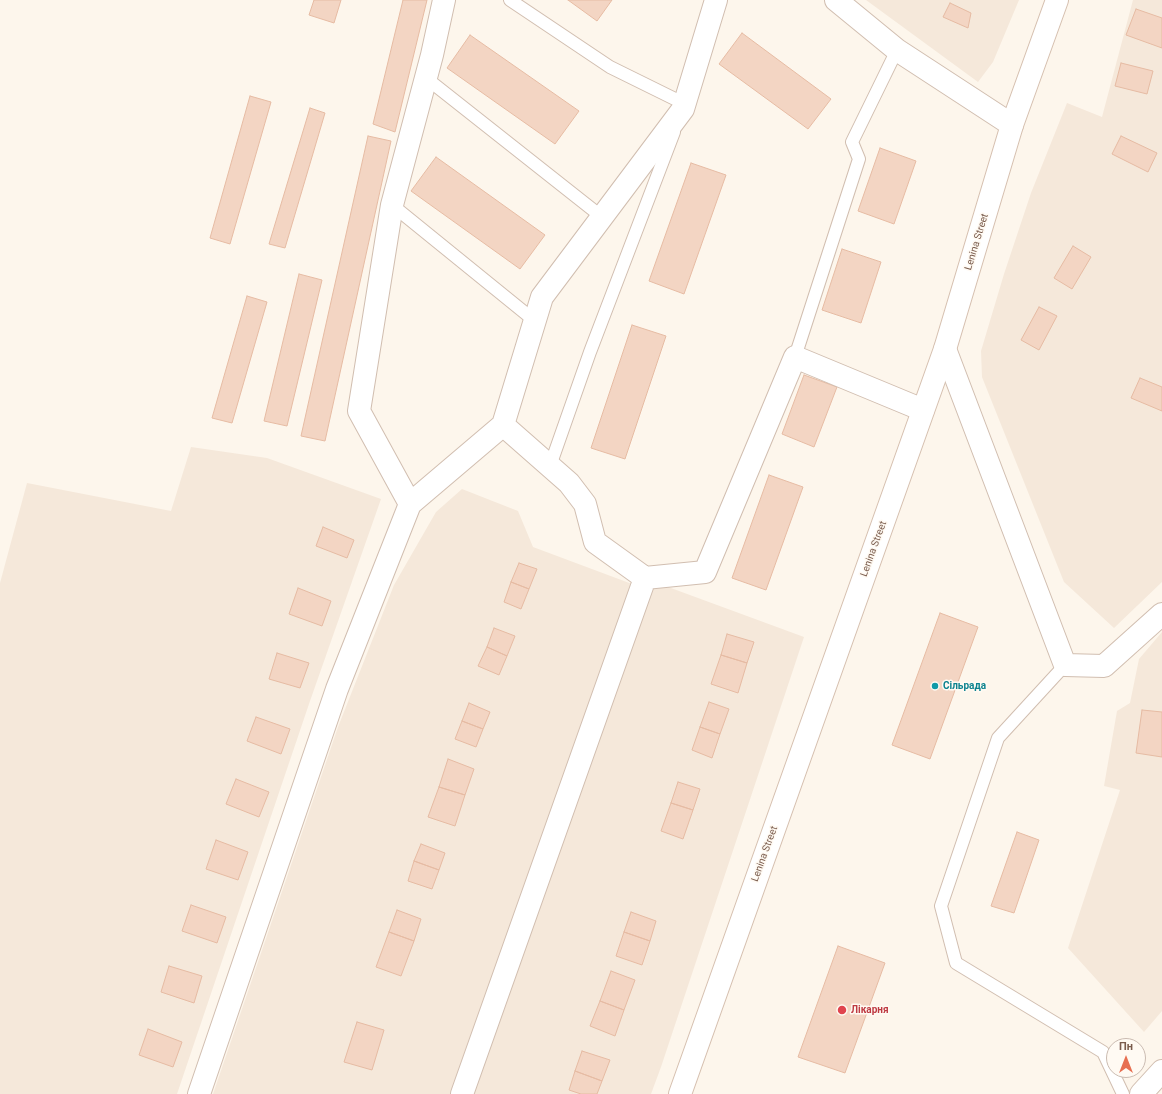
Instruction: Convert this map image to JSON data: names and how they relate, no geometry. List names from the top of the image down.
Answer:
{
  "streets": {
    "street": ["Lenina Street"]
  },
  "places": ["Сільрада", "Лікарня"],
  "north": "top"
}
